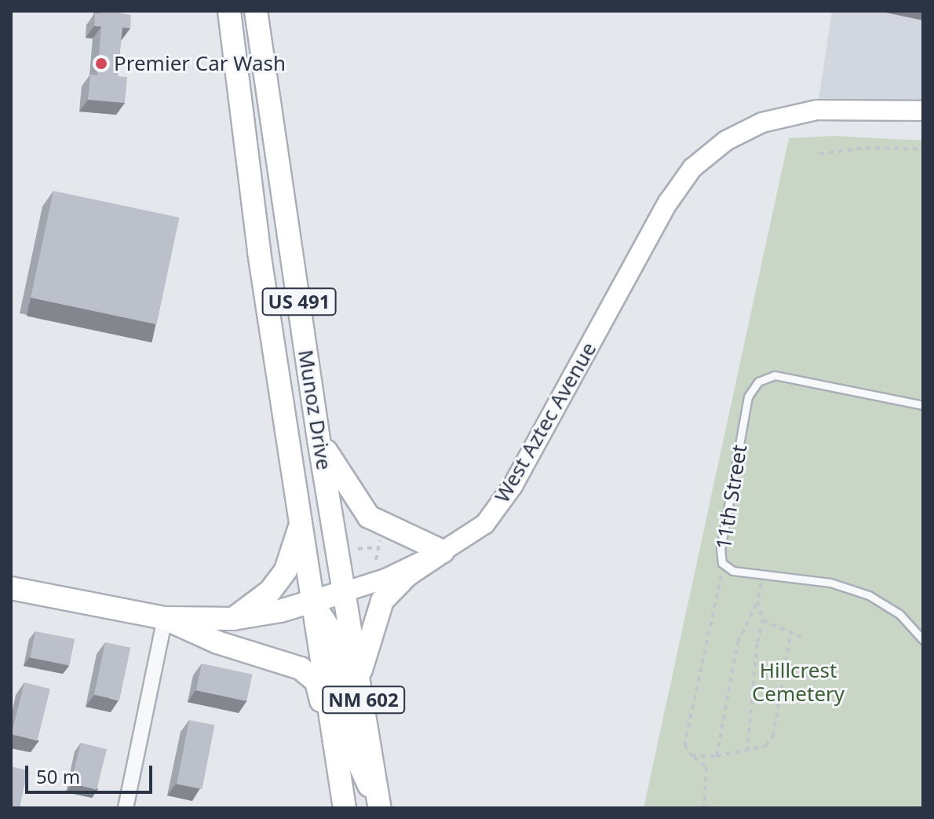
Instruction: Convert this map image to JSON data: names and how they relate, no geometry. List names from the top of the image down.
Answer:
{
  "streets": {
    "main road": [
      "US 491",
      "Munoz Drive",
      "West Aztec Avenue",
      "NM 602"
    ],
    "lane": ["11th Street"]
  },
  "crossings": [
    ["US 491", "Munoz Drive"],
    ["US 491", "West Aztec Avenue"],
    ["Munoz Drive", "West Aztec Avenue"]
  ],
  "parks": ["Hillcrest Cemetery"],
  "places": ["Premier Car Wash"],
  "scale_bar": "50 m"
}
